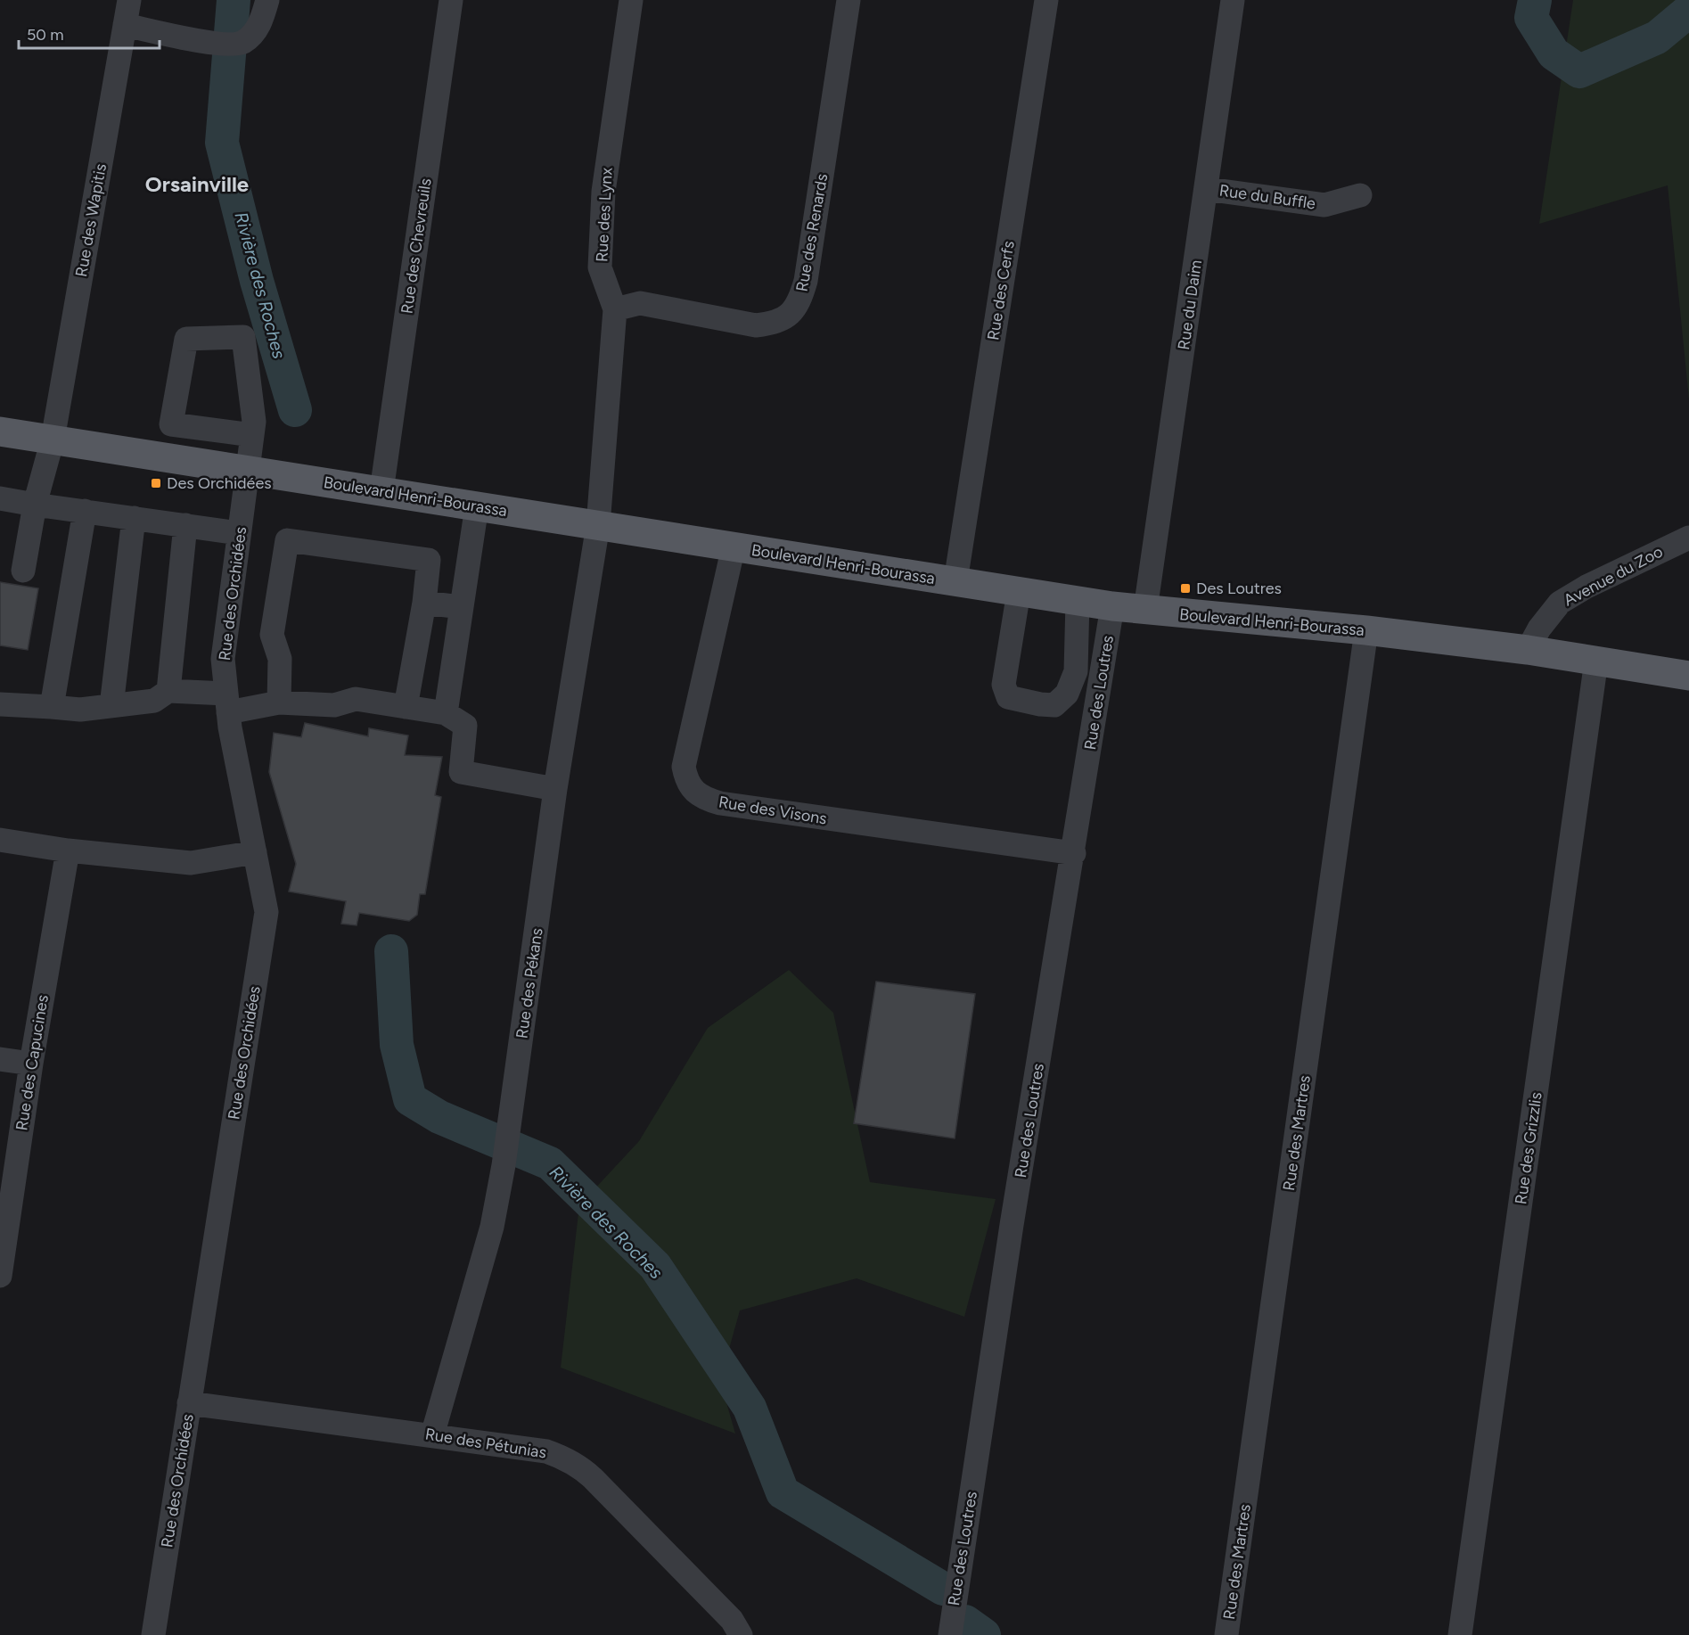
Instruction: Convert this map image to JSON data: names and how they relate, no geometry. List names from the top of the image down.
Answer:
{
  "streets": {
    "main road": ["Boulevard Henri-Bourassa"],
    "street": [
      "Rue du Buffle",
      "Rue des Lynx",
      "Rue des Wapitis",
      "Rue des Renards",
      "Rue des Chevreuils",
      "Rue des Cerfs",
      "Rue du Daim",
      "Avenue du Zoo",
      "Rue des Orchidées",
      "Rue des Loutres",
      "Rue des Visons",
      "Rue des Pékans",
      "Rue des Capucines",
      "Rue des Martres",
      "Rue des Grizzlis",
      "Rue des Pétunias"
    ]
  },
  "crossings": [
    ["Rue du Buffle", "Rue du Daim"],
    ["Rue des Lynx", "Rue des Renards"],
    ["Rue des Lynx", "Boulevard Henri-Bourassa"],
    ["Rue des Lynx", "Rue des Pékans"],
    ["Rue des Wapitis", "Boulevard Henri-Bourassa"],
    ["Rue des Chevreuils", "Boulevard Henri-Bourassa"],
    ["Rue des Cerfs", "Boulevard Henri-Bourassa"],
    ["Rue du Daim", "Boulevard Henri-Bourassa"],
    ["Boulevard Henri-Bourassa", "Avenue du Zoo"],
    ["Boulevard Henri-Bourassa", "Rue des Orchidées"],
    ["Boulevard Henri-Bourassa", "Rue des Loutres"],
    ["Boulevard Henri-Bourassa", "Rue des Visons"],
    ["Boulevard Henri-Bourassa", "Rue des Pékans"],
    ["Boulevard Henri-Bourassa", "Rue des Martres"],
    ["Boulevard Henri-Bourassa", "Rue des Grizzlis"],
    ["Rue des Orchidées", "Rue des Pétunias"],
    ["Rue des Loutres", "Rue des Visons"],
    ["Rue des Pékans", "Rue des Pétunias"]
  ],
  "districts": ["Orsainville"],
  "water": ["Rivière des Roches"],
  "places": {
    "transit": ["Des Orchidées", "Des Loutres"]
  },
  "scale_bar": "50 m"
}
